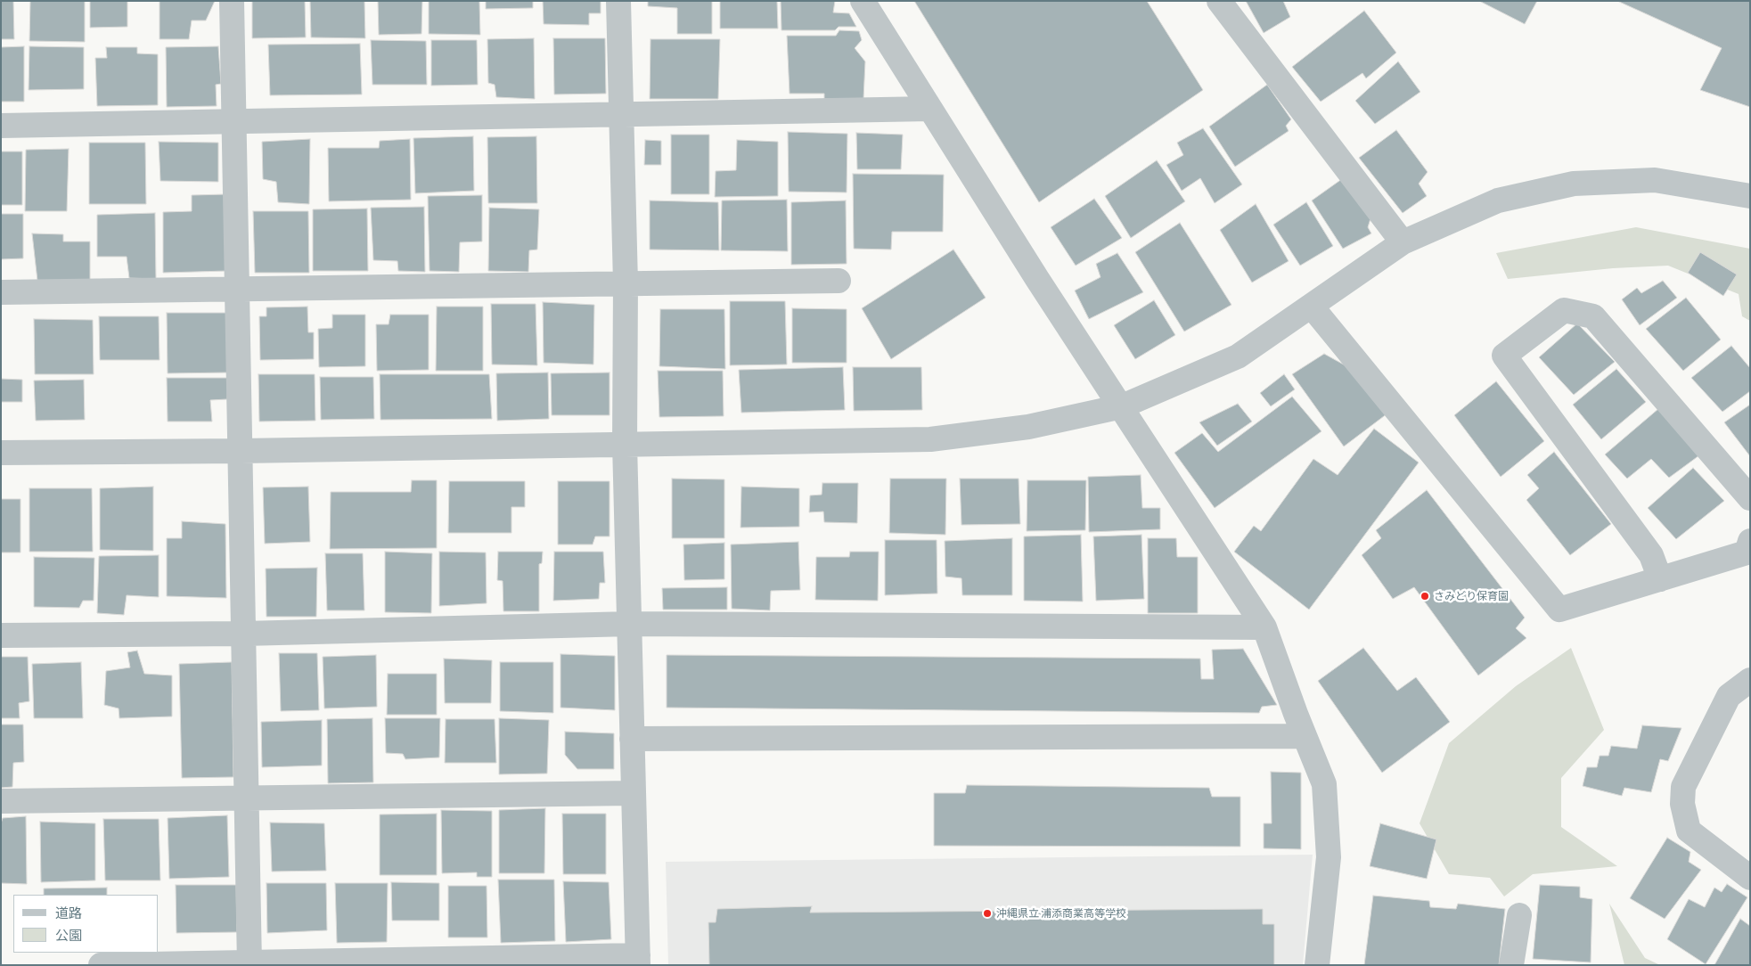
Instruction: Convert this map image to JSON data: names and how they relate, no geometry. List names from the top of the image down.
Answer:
{
  "places": ["さみどり保育園", "沖縄県立 浦添商業高等学校"],
  "legend": ["道路", "公園"]
}
